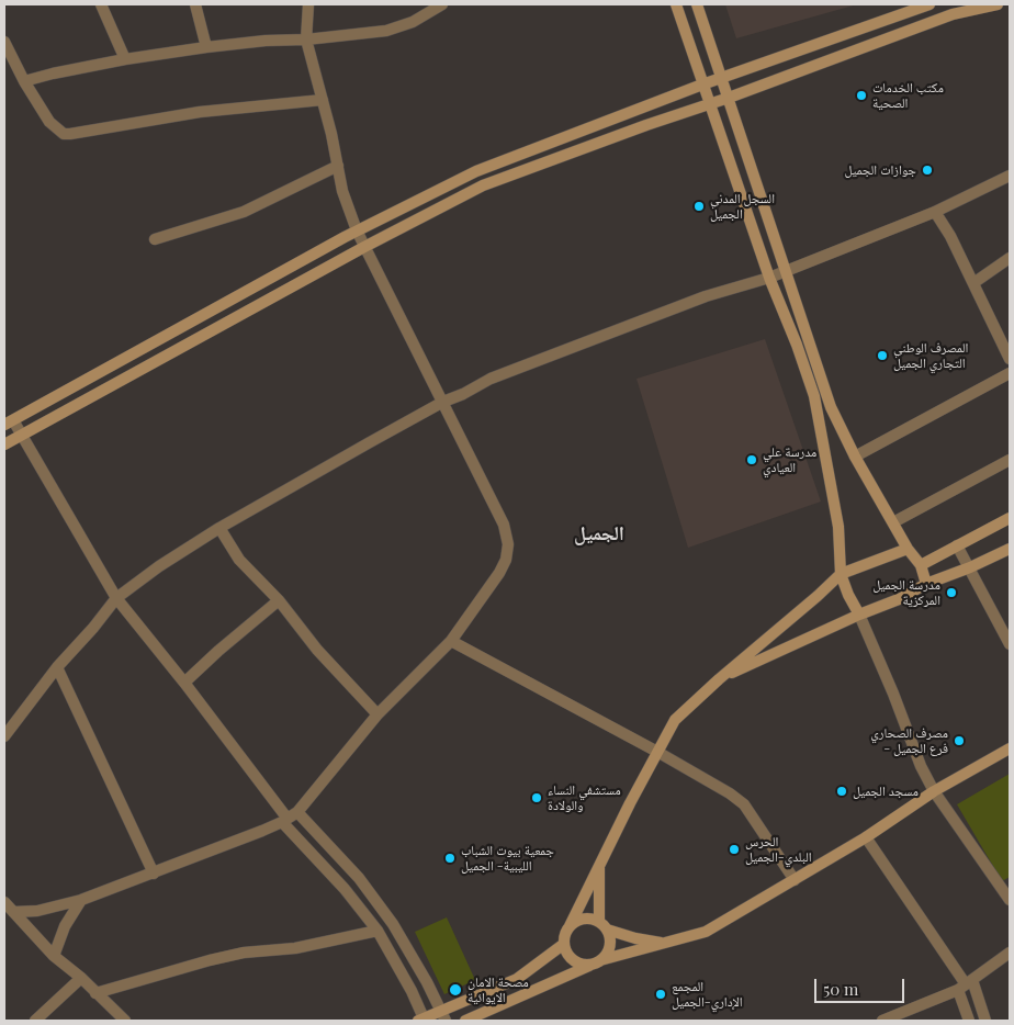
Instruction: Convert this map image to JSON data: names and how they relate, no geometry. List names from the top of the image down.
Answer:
{
  "districts": ["الجميل"],
  "places": [
    "مكتب الخدمات الصحية",
    "جوازات الجميل",
    "السجل المدني الجميل",
    "المصرف الوطني التجاري الجميل",
    "مدرسة علي العيادي",
    "مدرسة الجميل المركزية",
    "مصرف الصحاري - فرع الجميل",
    "مسجد الجميل",
    "مستشفي النساء والولادة",
    "الحرس البلدي-الجميل",
    "جمعية بيوت الشباب الليبية- الجميل",
    "مصحة الامان الايوائية",
    "المجمع الإداري-الجميل"
  ],
  "scale_bar": "50 m"
}
